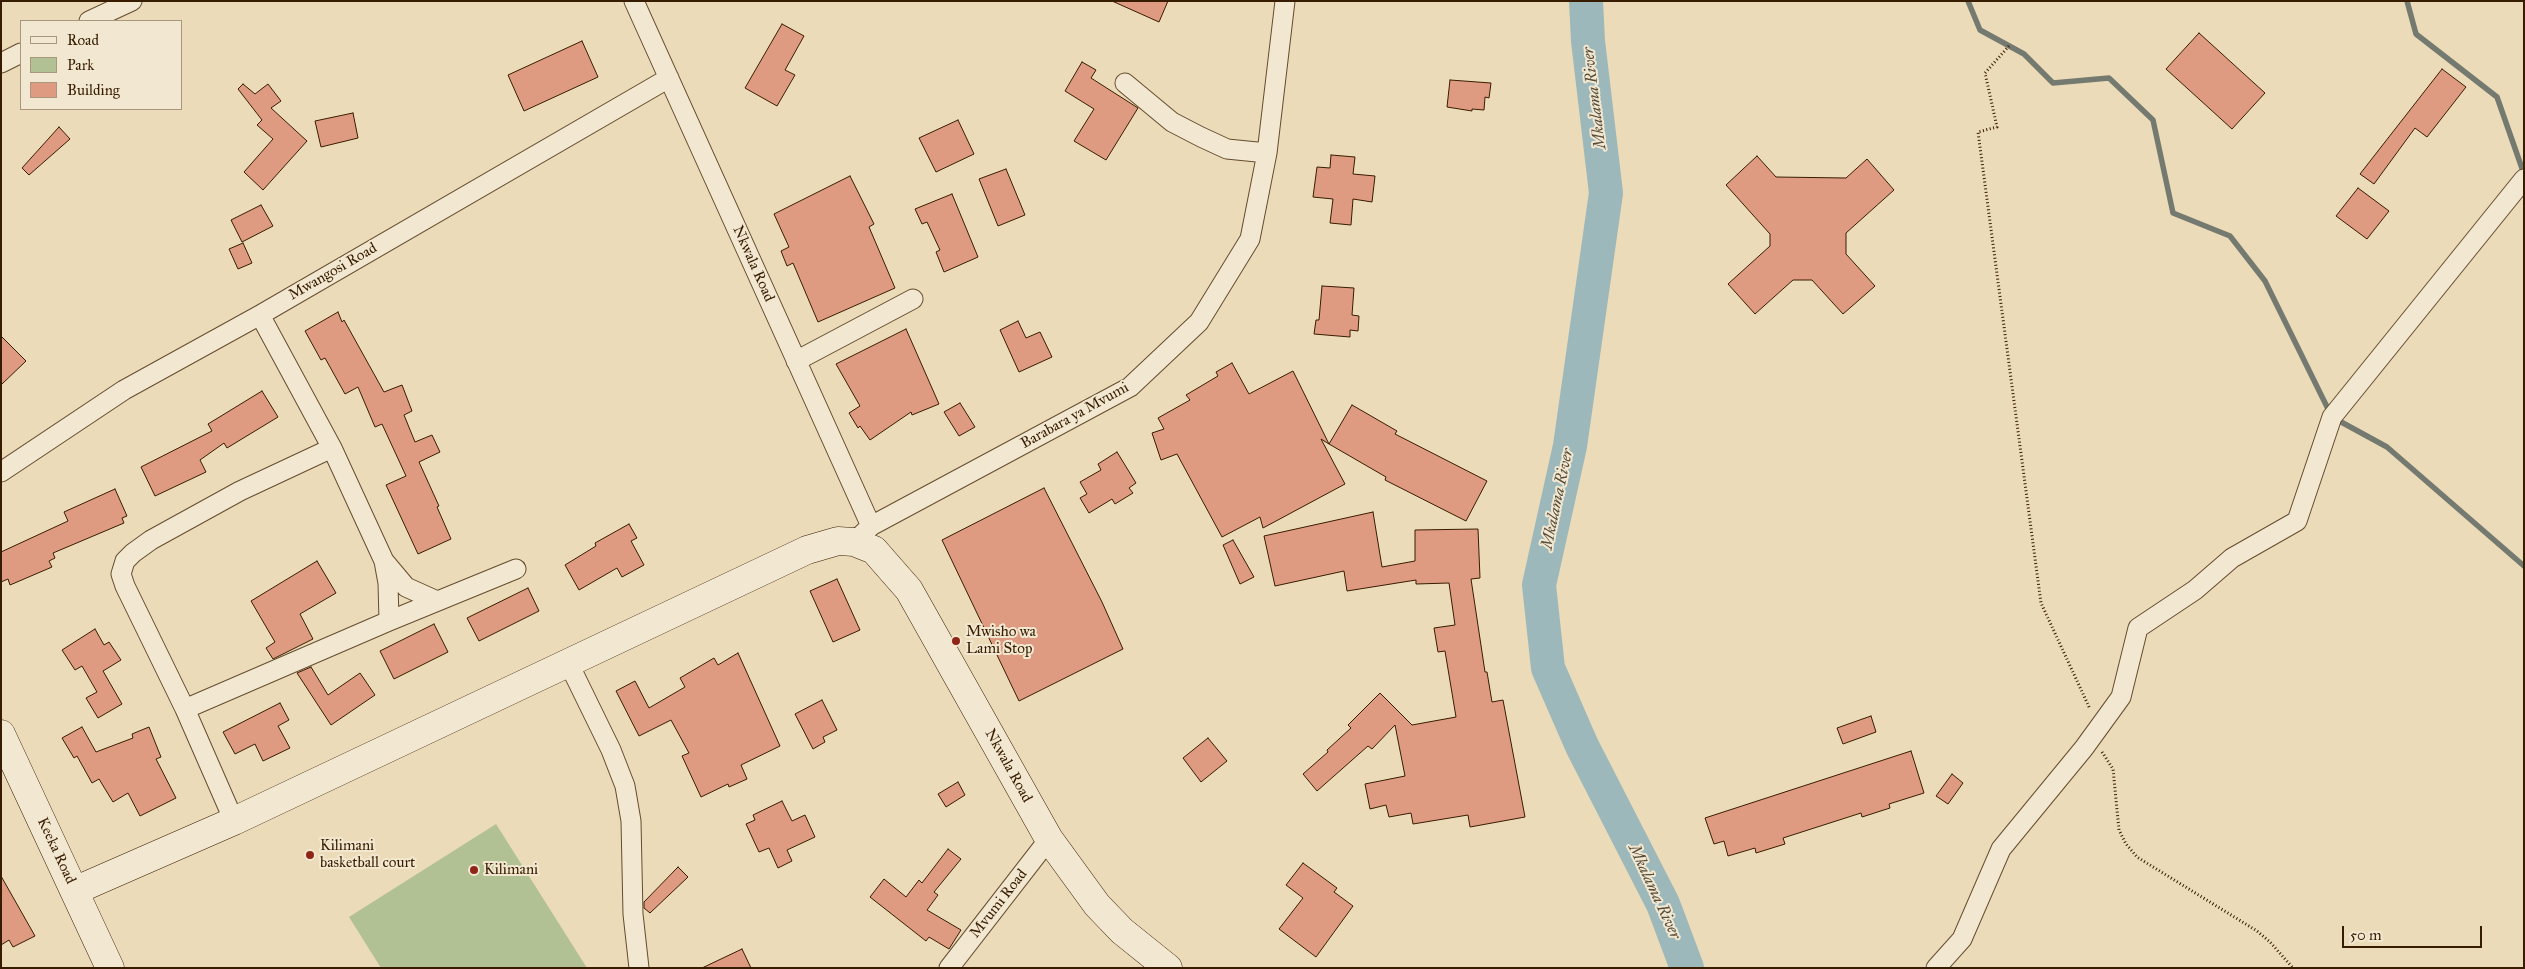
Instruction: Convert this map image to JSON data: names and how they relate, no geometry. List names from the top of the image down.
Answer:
{
  "streets": {
    "street": [
      "Nkwala Road",
      "Mwangosi Road",
      "Barabara ya Mvumi",
      "Keeka Road",
      "Mvumi Road"
    ]
  },
  "crossings": [
    ["Nkwala Road", "Mwangosi Road"],
    ["Nkwala Road", "Barabara ya Mvumi"],
    ["Nkwala Road", "Mvumi Road"]
  ],
  "water": ["Mkalama River"],
  "places": ["Mwisho wa Lami Stop", "Kilimani basketball court", "Kilimani"],
  "legend": ["Road", "Park", "Building"],
  "scale_bar": "50 m"
}
